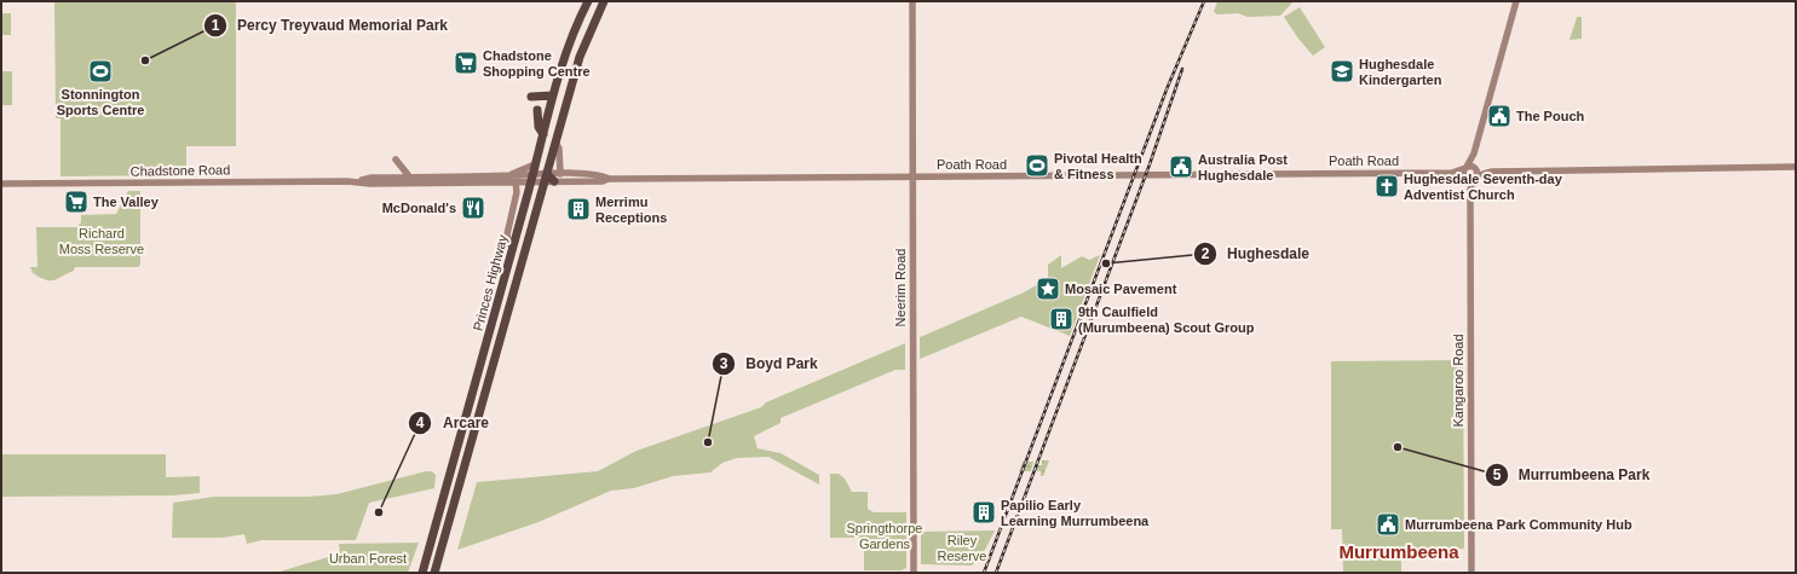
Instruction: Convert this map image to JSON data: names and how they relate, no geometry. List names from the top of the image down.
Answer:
{
  "streets": {
    "highway": ["Princes Highway"],
    "street": [
      "Poath Road",
      "Chadstone Road",
      "Neerim Road",
      "Kangaroo Road"
    ]
  },
  "crossings": [
    ["Poath Road", "Chadstone Road"],
    ["Poath Road", "Princes Highway"],
    ["Poath Road", "Neerim Road"],
    ["Poath Road", "Kangaroo Road"],
    ["Chadstone Road", "Princes Highway"]
  ],
  "districts": ["Murrumbeena"],
  "parks": [
    "Richard Moss Reserve",
    "Springthorpe Gardens",
    "Riley Reserve",
    "Urban Forest"
  ],
  "places": {
    "other": [
      "Percy Treyvaud Memorial Park",
      "Hughesdale",
      "Boyd Park",
      "Murrumbeena Park",
      "Arcare"
    ],
    "supermarket": ["Chadstone Shopping Centre", "The Valley"],
    "sports": ["Stonnington Sports Centre", "Pivotal Health & Fitness"],
    "school or university": ["Hughesdale Kindergarten"],
    "public building": ["The Pouch", "Australia Post Hughesdale", "Murrumbeena Park Community Hub"],
    "church": ["Hughesdale Seventh-day Adventist Church"],
    "restaurant": ["McDonald's"],
    "building": ["Merrimu Receptions", "9th Caulfield (Murumbeena) Scout Group", "Papilio Early Learning Murrumbeena"],
    "place": ["Mosaic Pavement"]
  }
}
